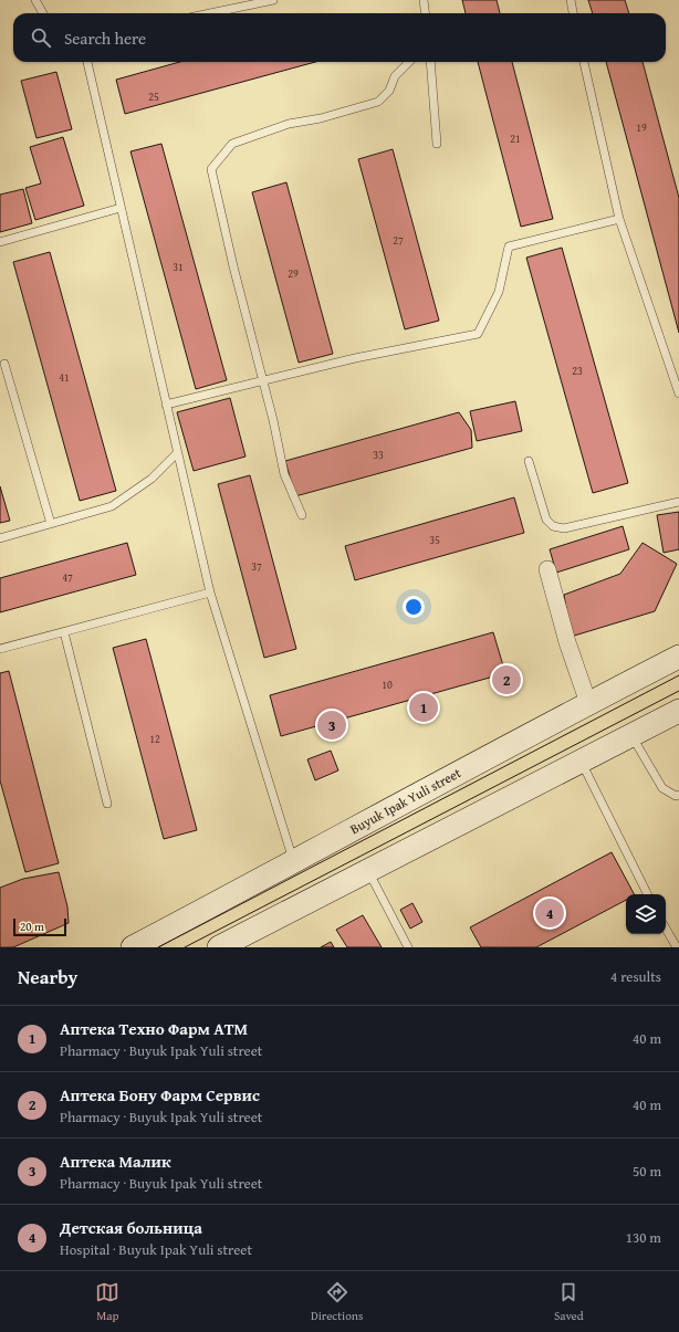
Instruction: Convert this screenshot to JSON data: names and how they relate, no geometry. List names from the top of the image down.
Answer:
{
  "streets": {
    "main road": ["Buyuk Ipak Yuli street"]
  },
  "house_numbers": [
    "25",
    "19",
    "21",
    "27",
    "31",
    "29",
    "23",
    "41",
    "33",
    "35",
    "37",
    "47",
    "10",
    "12"
  ],
  "scale_bar": "20 m",
  "page": {
    "search": "Search here",
    "pins": [
      "2",
      "1",
      "3",
      "4"
    ],
    "scale": "20 m",
    "heading": ["Nearby", "4 results"],
    "list": [
      {
        "mark": "1",
        "name": "Аптека Техно Фарм АТМ",
        "note": "Pharmacy · Buyuk Ipak Yuli street",
        "value": "40 m"
      },
      {
        "mark": "2",
        "name": "Аптека Бону Фарм Сервис",
        "note": "Pharmacy · Buyuk Ipak Yuli street",
        "value": "40 m"
      },
      {
        "mark": "3",
        "name": "Аптека Малик",
        "note": "Pharmacy · Buyuk Ipak Yuli street",
        "value": "50 m"
      },
      {
        "mark": "4",
        "name": "Детская больница",
        "note": "Hospital · Buyuk Ipak Yuli street",
        "value": "130 m"
      }
    ],
    "nav": ["Map", "Directions", "Saved"]
  }
}
